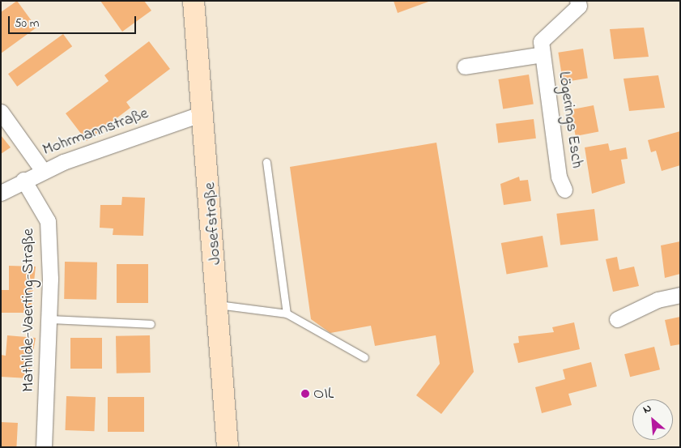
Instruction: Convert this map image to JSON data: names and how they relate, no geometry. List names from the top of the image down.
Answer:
{
  "streets": {
    "street": [
      "Lögerings Esch",
      "Mohrmannstraße",
      "Josefstraße",
      "Mathilde-Vaerting-Straße"
    ]
  },
  "crossings": [
    ["Mohrmannstraße", "Josefstraße"],
    ["Mohrmannstraße", "Mathilde-Vaerting-Straße"]
  ],
  "places": ["OIL"],
  "scale_bar": "50 m",
  "north": "top left"
}
